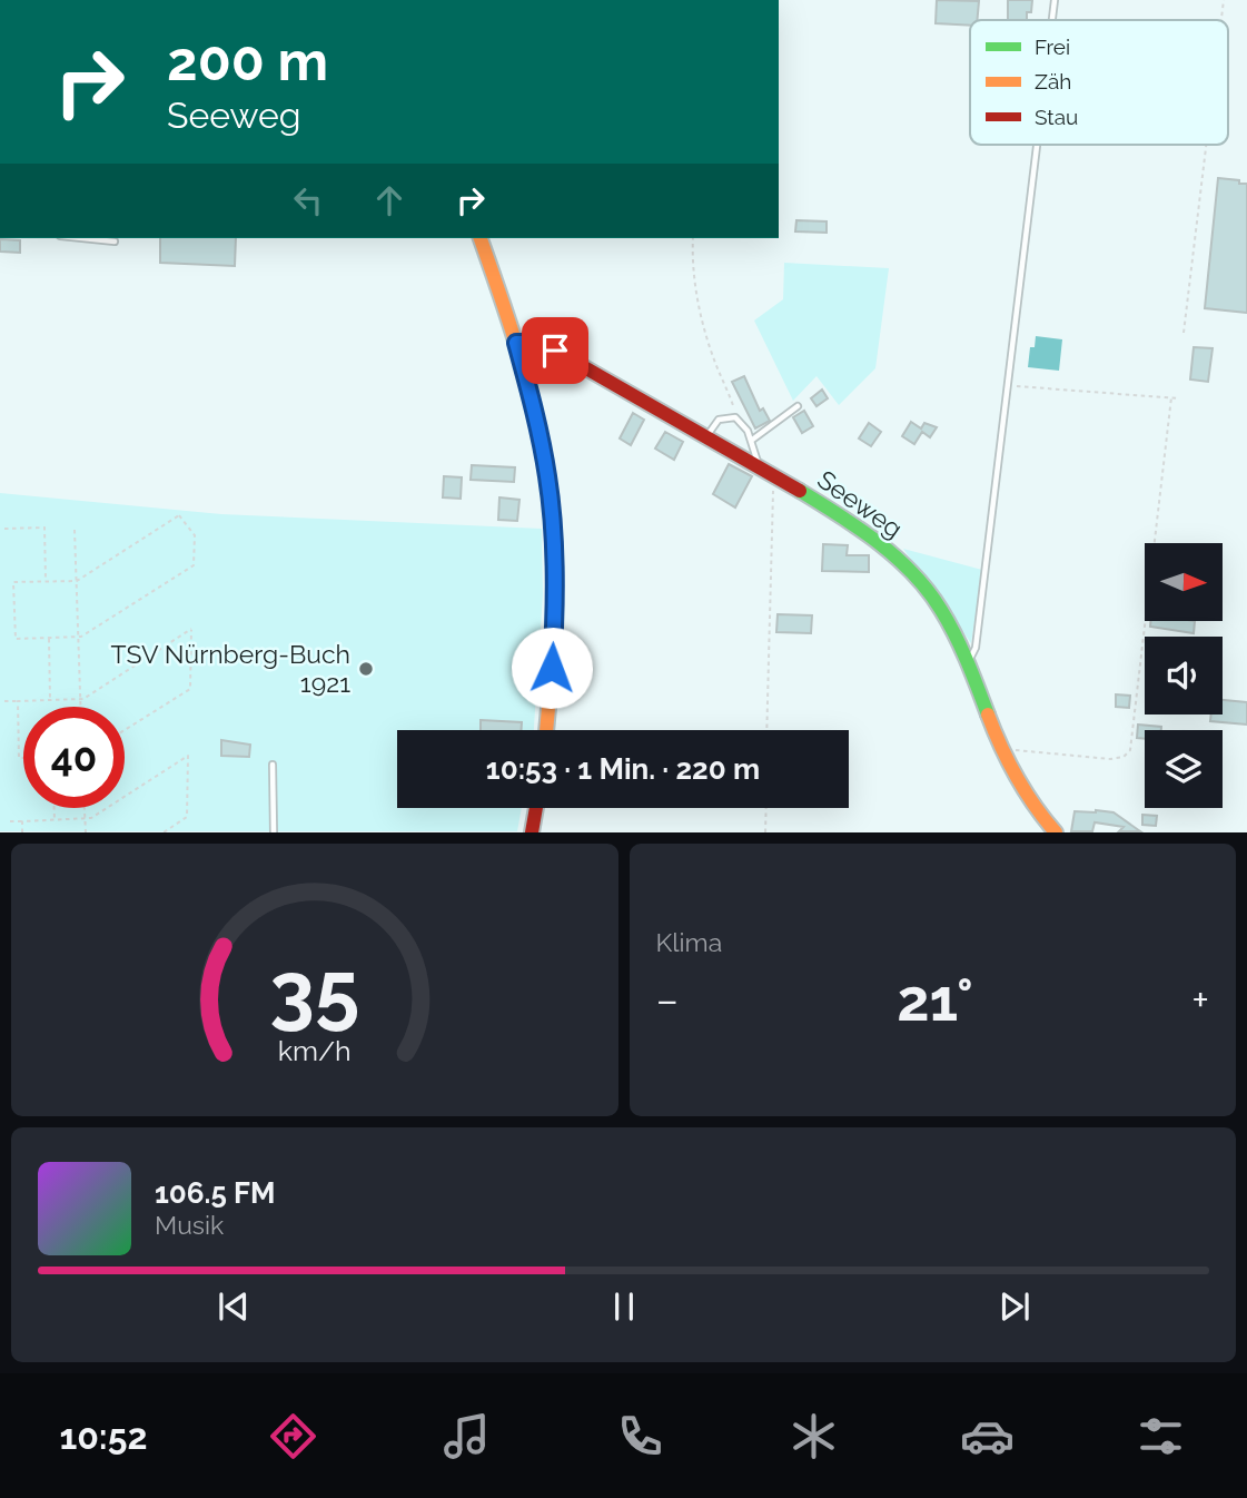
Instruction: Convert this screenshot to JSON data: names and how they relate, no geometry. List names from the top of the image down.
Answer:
{
  "streets": {
    "street": ["Seeweg"]
  },
  "places": ["TSV Nürnberg-Buch 1921"],
  "legend": ["Frei", "Zäh", "Stau"],
  "north": "right",
  "page": {
    "turn": ["200 m", "Seeweg"],
    "limit": "40",
    "trip": "10:53 · 1 Min. · 220 m",
    "tile": "Klima",
    "heat": ["−", "21°", "+"],
    "song": ["106.5 FM", "Musik"],
    "tabs": "10:52",
    "gauge": ["35", "km/h"]
  }
}
